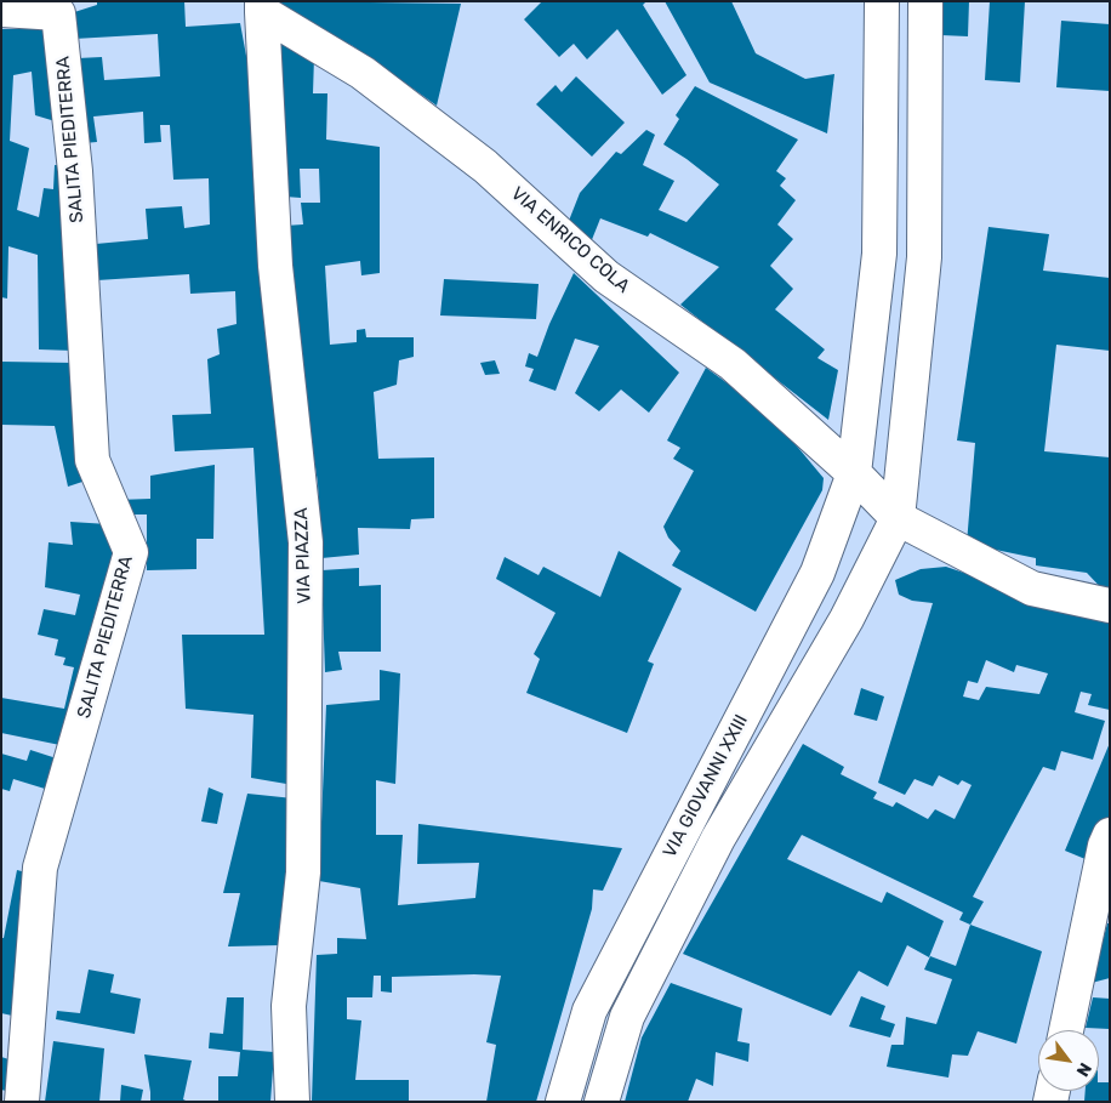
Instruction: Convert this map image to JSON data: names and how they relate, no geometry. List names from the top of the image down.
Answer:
{
  "streets": {
    "street": [
      "SALITA PIEDITERRA",
      "VIA ENRICO COLA",
      "VIA PIAZZA",
      "VIA GIOVANNI XXIII"
    ]
  },
  "crossings": [
    ["VIA ENRICO COLA", "VIA PIAZZA"],
    ["VIA ENRICO COLA", "VIA GIOVANNI XXIII"]
  ],
  "north": "bottom right"
}
